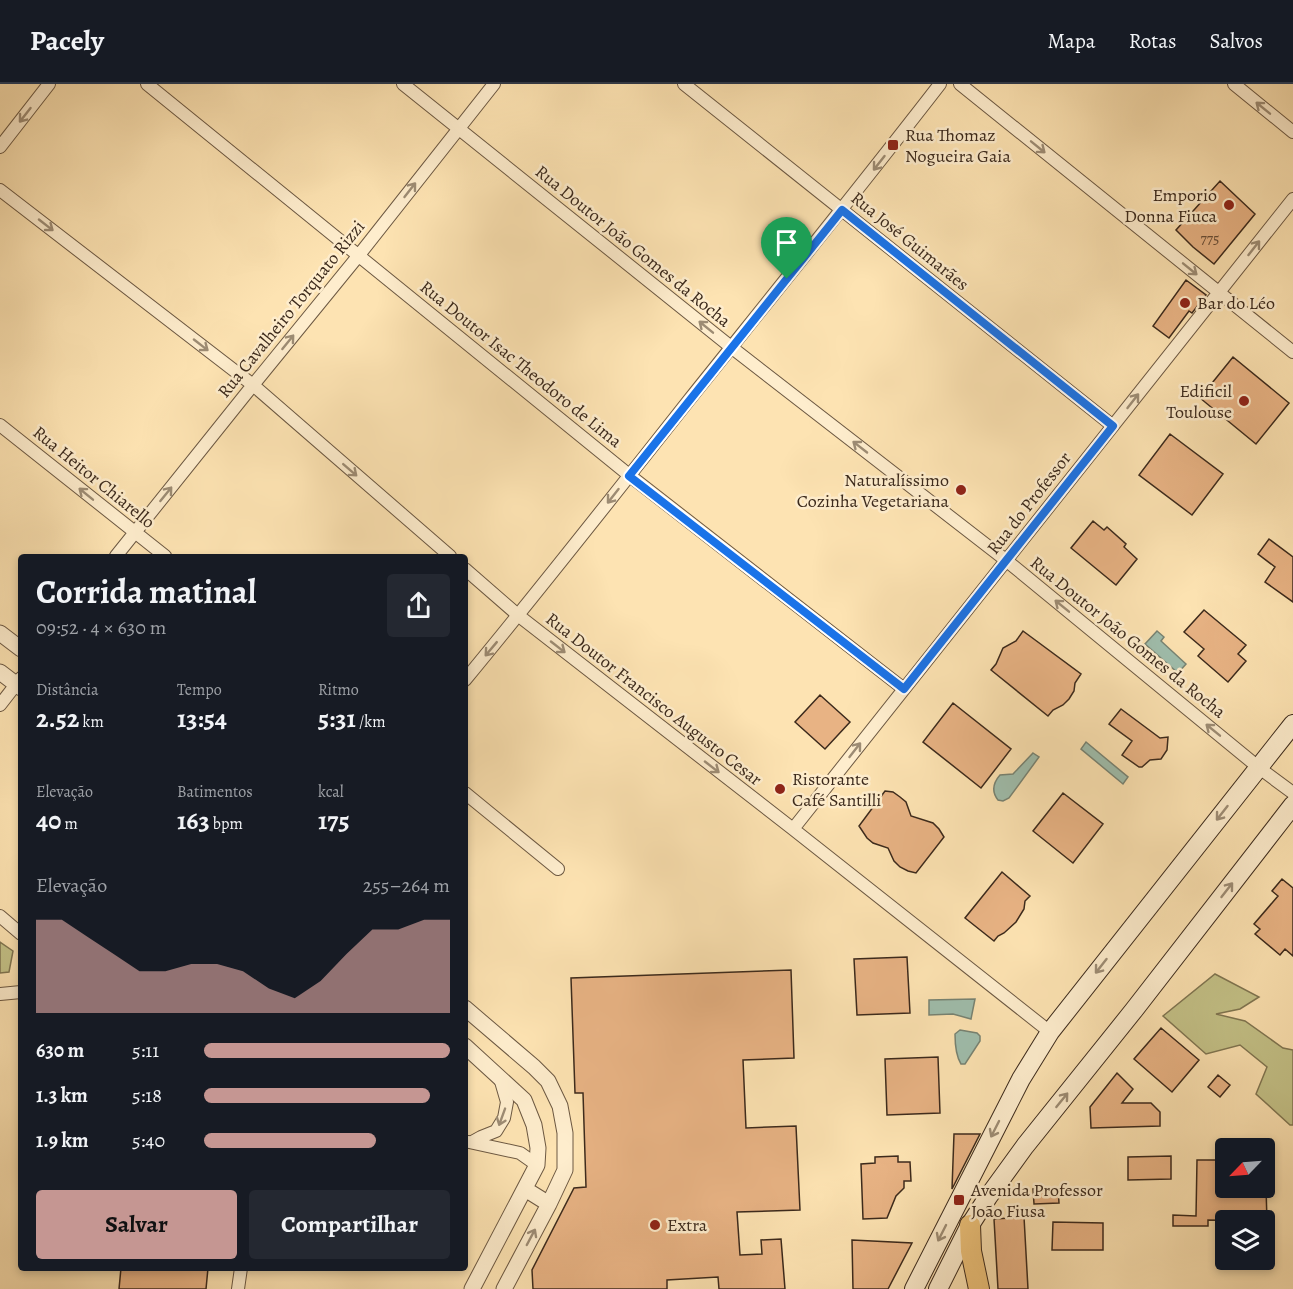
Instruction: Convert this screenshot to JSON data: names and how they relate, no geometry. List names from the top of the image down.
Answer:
{
  "streets": {
    "street": [
      "Rua José Guimarães",
      "Rua Doutor João Gomes da Rocha",
      "Rua Cavalheiro Torquato Rizzi",
      "Rua Doutor Isac Theodoro de Lima",
      "Rua Heitor Chiarello",
      "Rua do Professor",
      "Rua Doutor Francisco Augusto Cesar"
    ]
  },
  "crossings": [
    ["Rua José Guimarães", "Rua do Professor"],
    ["Rua Doutor João Gomes da Rocha", "Rua Cavalheiro Torquato Rizzi"],
    ["Rua Doutor João Gomes da Rocha", "Rua do Professor"],
    ["Rua Cavalheiro Torquato Rizzi", "Rua Doutor Isac Theodoro de Lima"],
    ["Rua Cavalheiro Torquato Rizzi", "Rua Heitor Chiarello"],
    ["Rua Doutor Isac Theodoro de Lima", "Rua do Professor"],
    ["Rua do Professor", "Rua Doutor Francisco Augusto Cesar"]
  ],
  "one_way": [
    "Rua Doutor João Gomes da Rocha",
    "Rua Cavalheiro Torquato Rizzi",
    "Rua Heitor Chiarello",
    "Rua do Professor",
    "Rua Doutor Francisco Augusto Cesar"
  ],
  "places": {
    "transit": ["Rua Thomaz Nogueira Gaia", "Avenida Professor João Fiusa"],
    "other": [
      "Emporio Donna Fiuca",
      "Bar do Léo",
      "Edificil Toulouse",
      "Naturalíssimo Cozinha Vegetariana",
      "Ristorante Café Santilli",
      "Extra"
    ]
  },
  "house_numbers": ["775"],
  "north": "bottom left",
  "page": {
    "header": "Pacely",
    "nav": ["Mapa", "Rotas", "Salvos"],
    "heading": ["Corrida matinal", "09:52 · 4 × 630 m"],
    "stats": [
      ["Distância", "2.52 km"],
      ["Tempo", "13:54"],
      ["Ritmo", "5:31 /km"],
      ["Elevação", "40 m"],
      ["Batimentos", "163 bpm"],
      ["kcal", "175"]
    ],
    "chart": ["Elevação", "255–264 m"],
    "list": [
      {
        "name": "630 m",
        "note": "5:11"
      },
      {
        "name": "1.3 km",
        "note": "5:18"
      },
      {
        "name": "1.9 km",
        "note": "5:40"
      }
    ],
    "buttons": ["Salvar", "Compartilhar"]
  }
}
